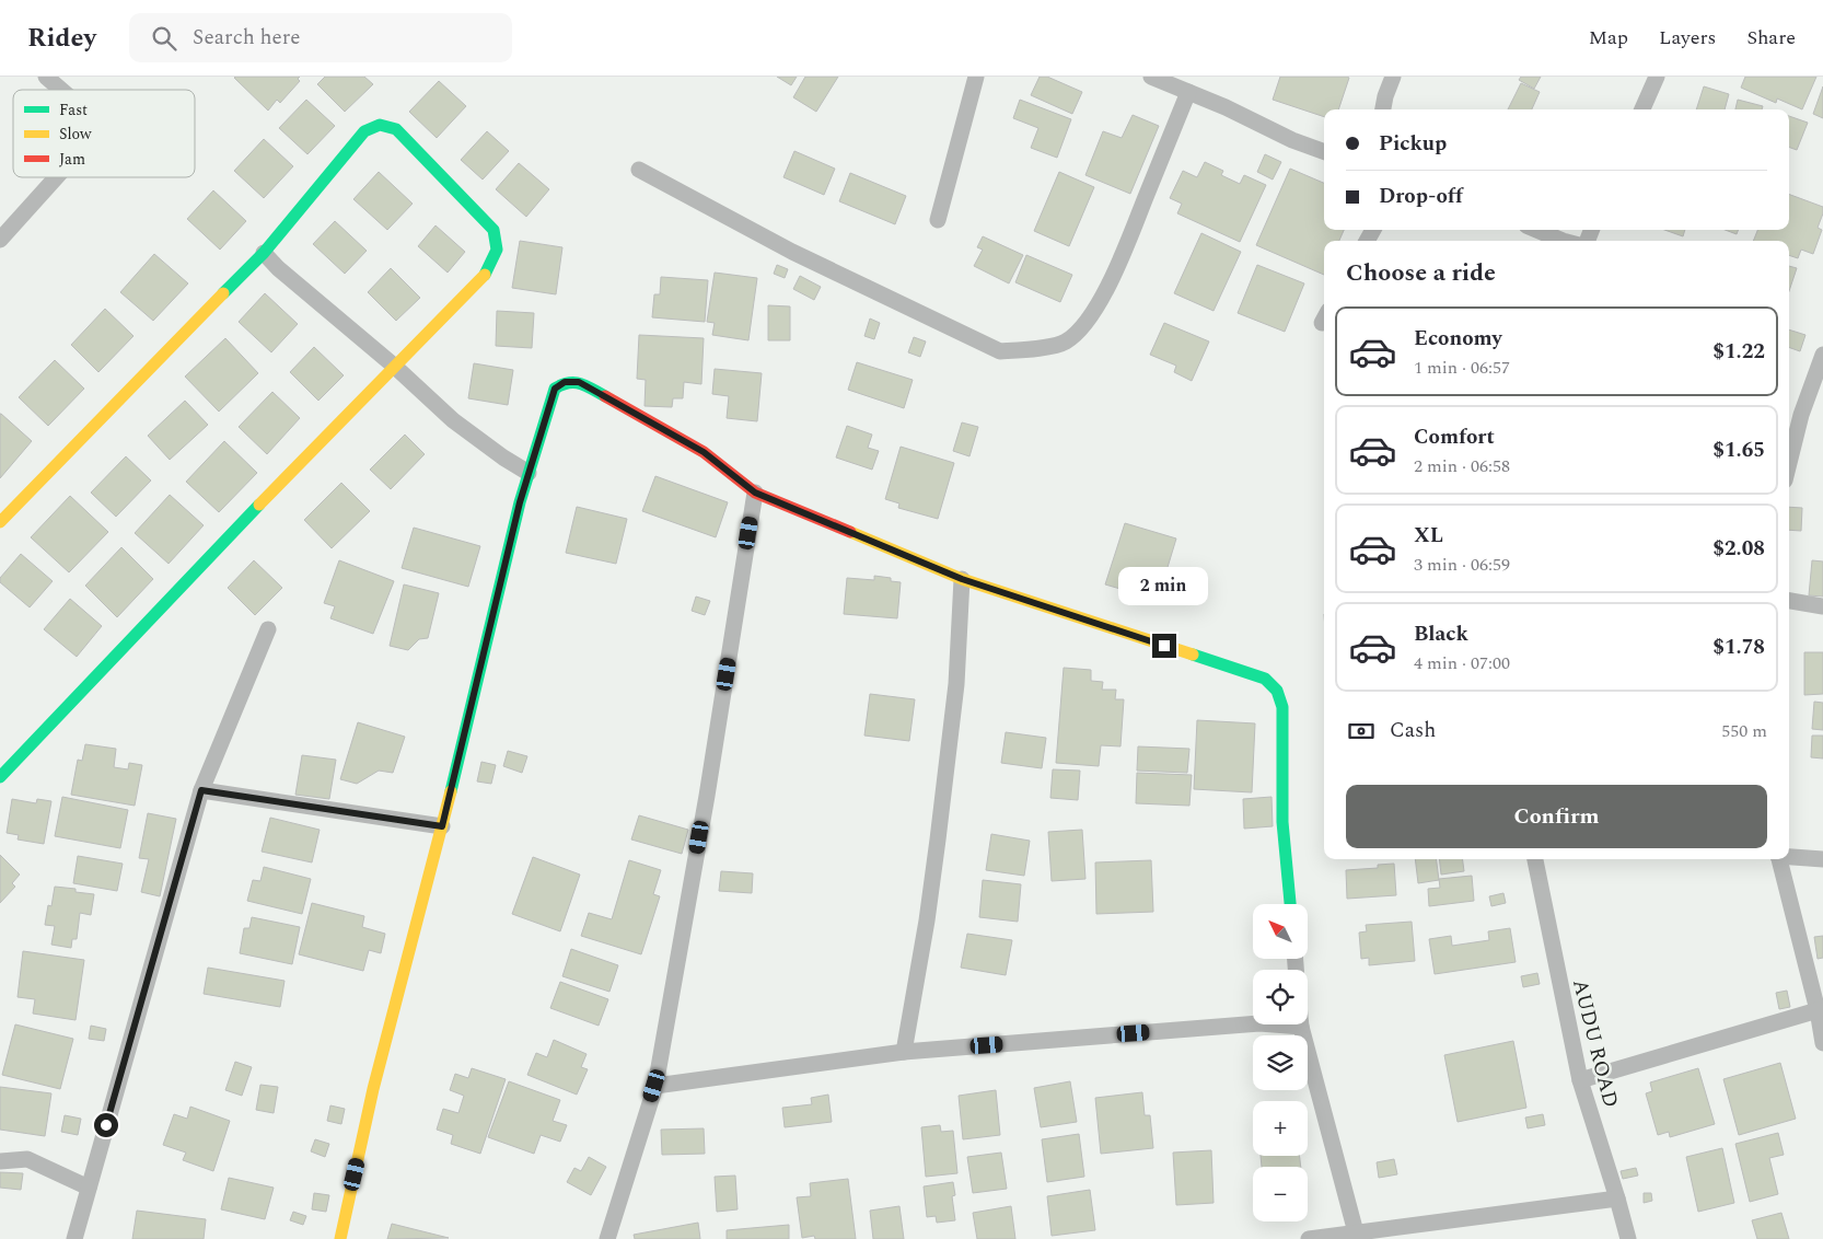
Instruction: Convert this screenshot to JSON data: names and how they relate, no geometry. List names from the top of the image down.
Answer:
{
  "streets": {
    "street": ["AUDU ROAD"]
  },
  "legend": ["Fast", "Slow", "Jam"],
  "north": "top left",
  "page": {
    "header": "Ridey",
    "search": "Search here",
    "nav": ["Map", "Layers", "Share"],
    "banner": ["Pickup", "Drop-off"],
    "heading": "Choose a ride",
    "list": [
      {
        "name": "Economy",
        "note": "1 min · 06:57",
        "value": "$1.22"
      },
      {
        "name": "Comfort",
        "note": "2 min · 06:58",
        "value": "$1.65"
      },
      {
        "name": "XL",
        "note": "3 min · 06:59",
        "value": "$2.08"
      },
      {
        "name": "Black",
        "note": "4 min · 07:00",
        "value": "$1.78"
      }
    ],
    "bubble": "2 min",
    "pay": ["Cash", "550 m"],
    "buttons": "Confirm",
    "map_buttons": ["+", "−"]
  }
}
